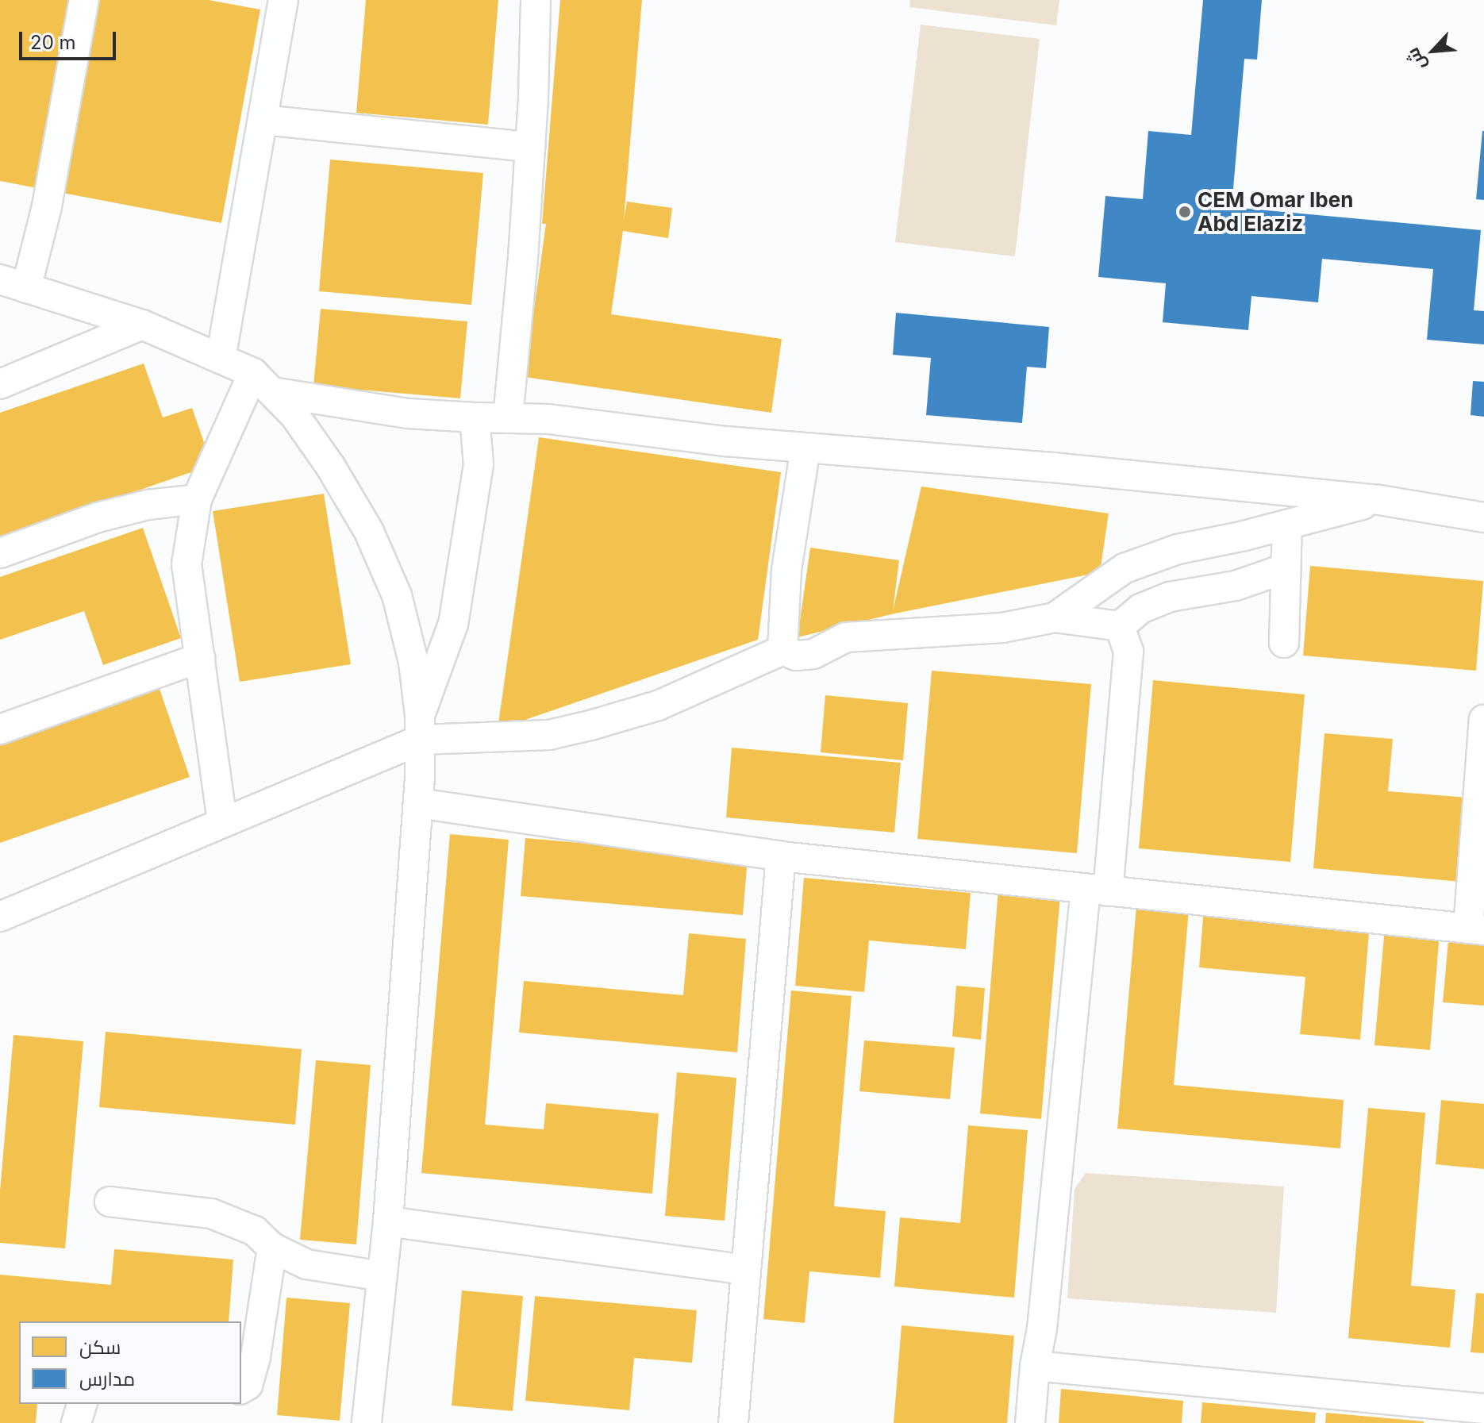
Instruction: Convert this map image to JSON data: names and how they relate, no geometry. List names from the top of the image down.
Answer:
{
  "places": ["CEM Omar Iben Abd Elaziz"],
  "legend": ["سكن", "مدارس"],
  "scale_bar": "20 m",
  "north": "bottom left"
}
